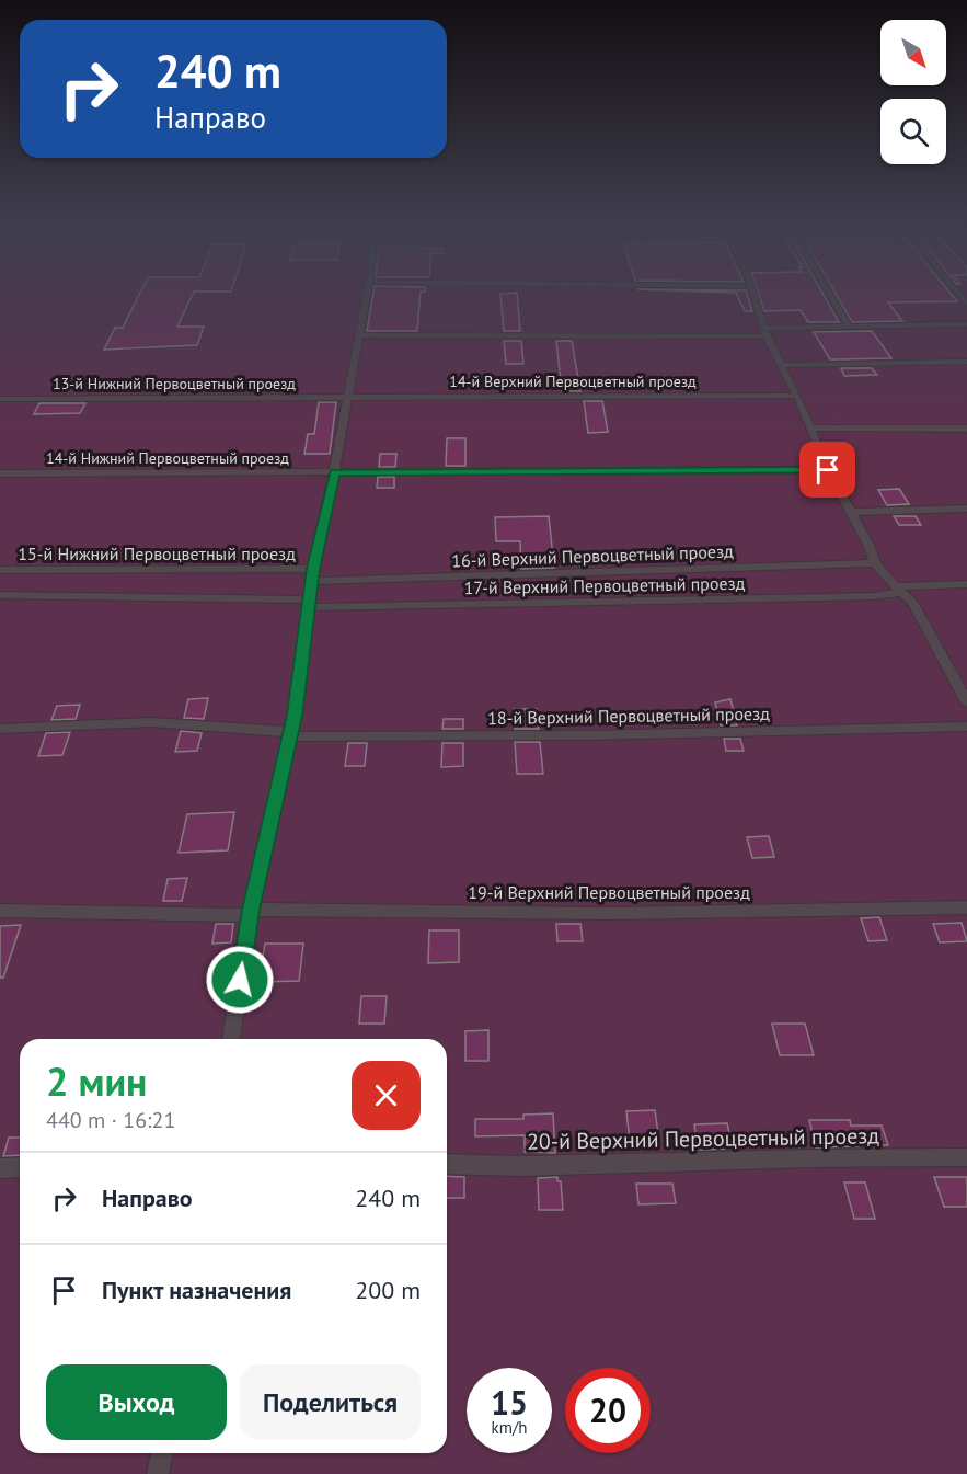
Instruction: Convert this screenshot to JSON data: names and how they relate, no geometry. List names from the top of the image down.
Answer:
{
  "streets": {
    "lane": [
      "14-й Верхний Первоцветный проезд",
      "13-й Нижний Первоцветный проезд",
      "14-й Нижний Первоцветный проезд",
      "15-й Нижний Первоцветный проезд",
      "16-й Верхний Первоцветный проезд",
      "17-й Верхний Первоцветный проезд",
      "18-й Верхний Первоцветный проезд",
      "19-й Верхний Первоцветный проезд",
      "20-й Верхний Первоцветный проезд"
    ]
  },
  "crossings": [
    ["14-й Верхний Первоцветный проезд", "13-й Нижний Первоцветный проезд"],
    ["15-й Нижний Первоцветный проезд", "16-й Верхний Первоцветный проезд"]
  ],
  "north": "bottom right",
  "page": {
    "turn": ["240 m", "Направо"],
    "heading": ["2 мин", "440 m · 16:21"],
    "list": [
      {
        "name": "Направо",
        "value": "240 m"
      },
      {
        "name": "Пункт назначения",
        "value": "200 m"
      }
    ],
    "buttons": ["Выход", "Поделиться"],
    "speed": "15 km/h",
    "limit": "20"
  }
}
